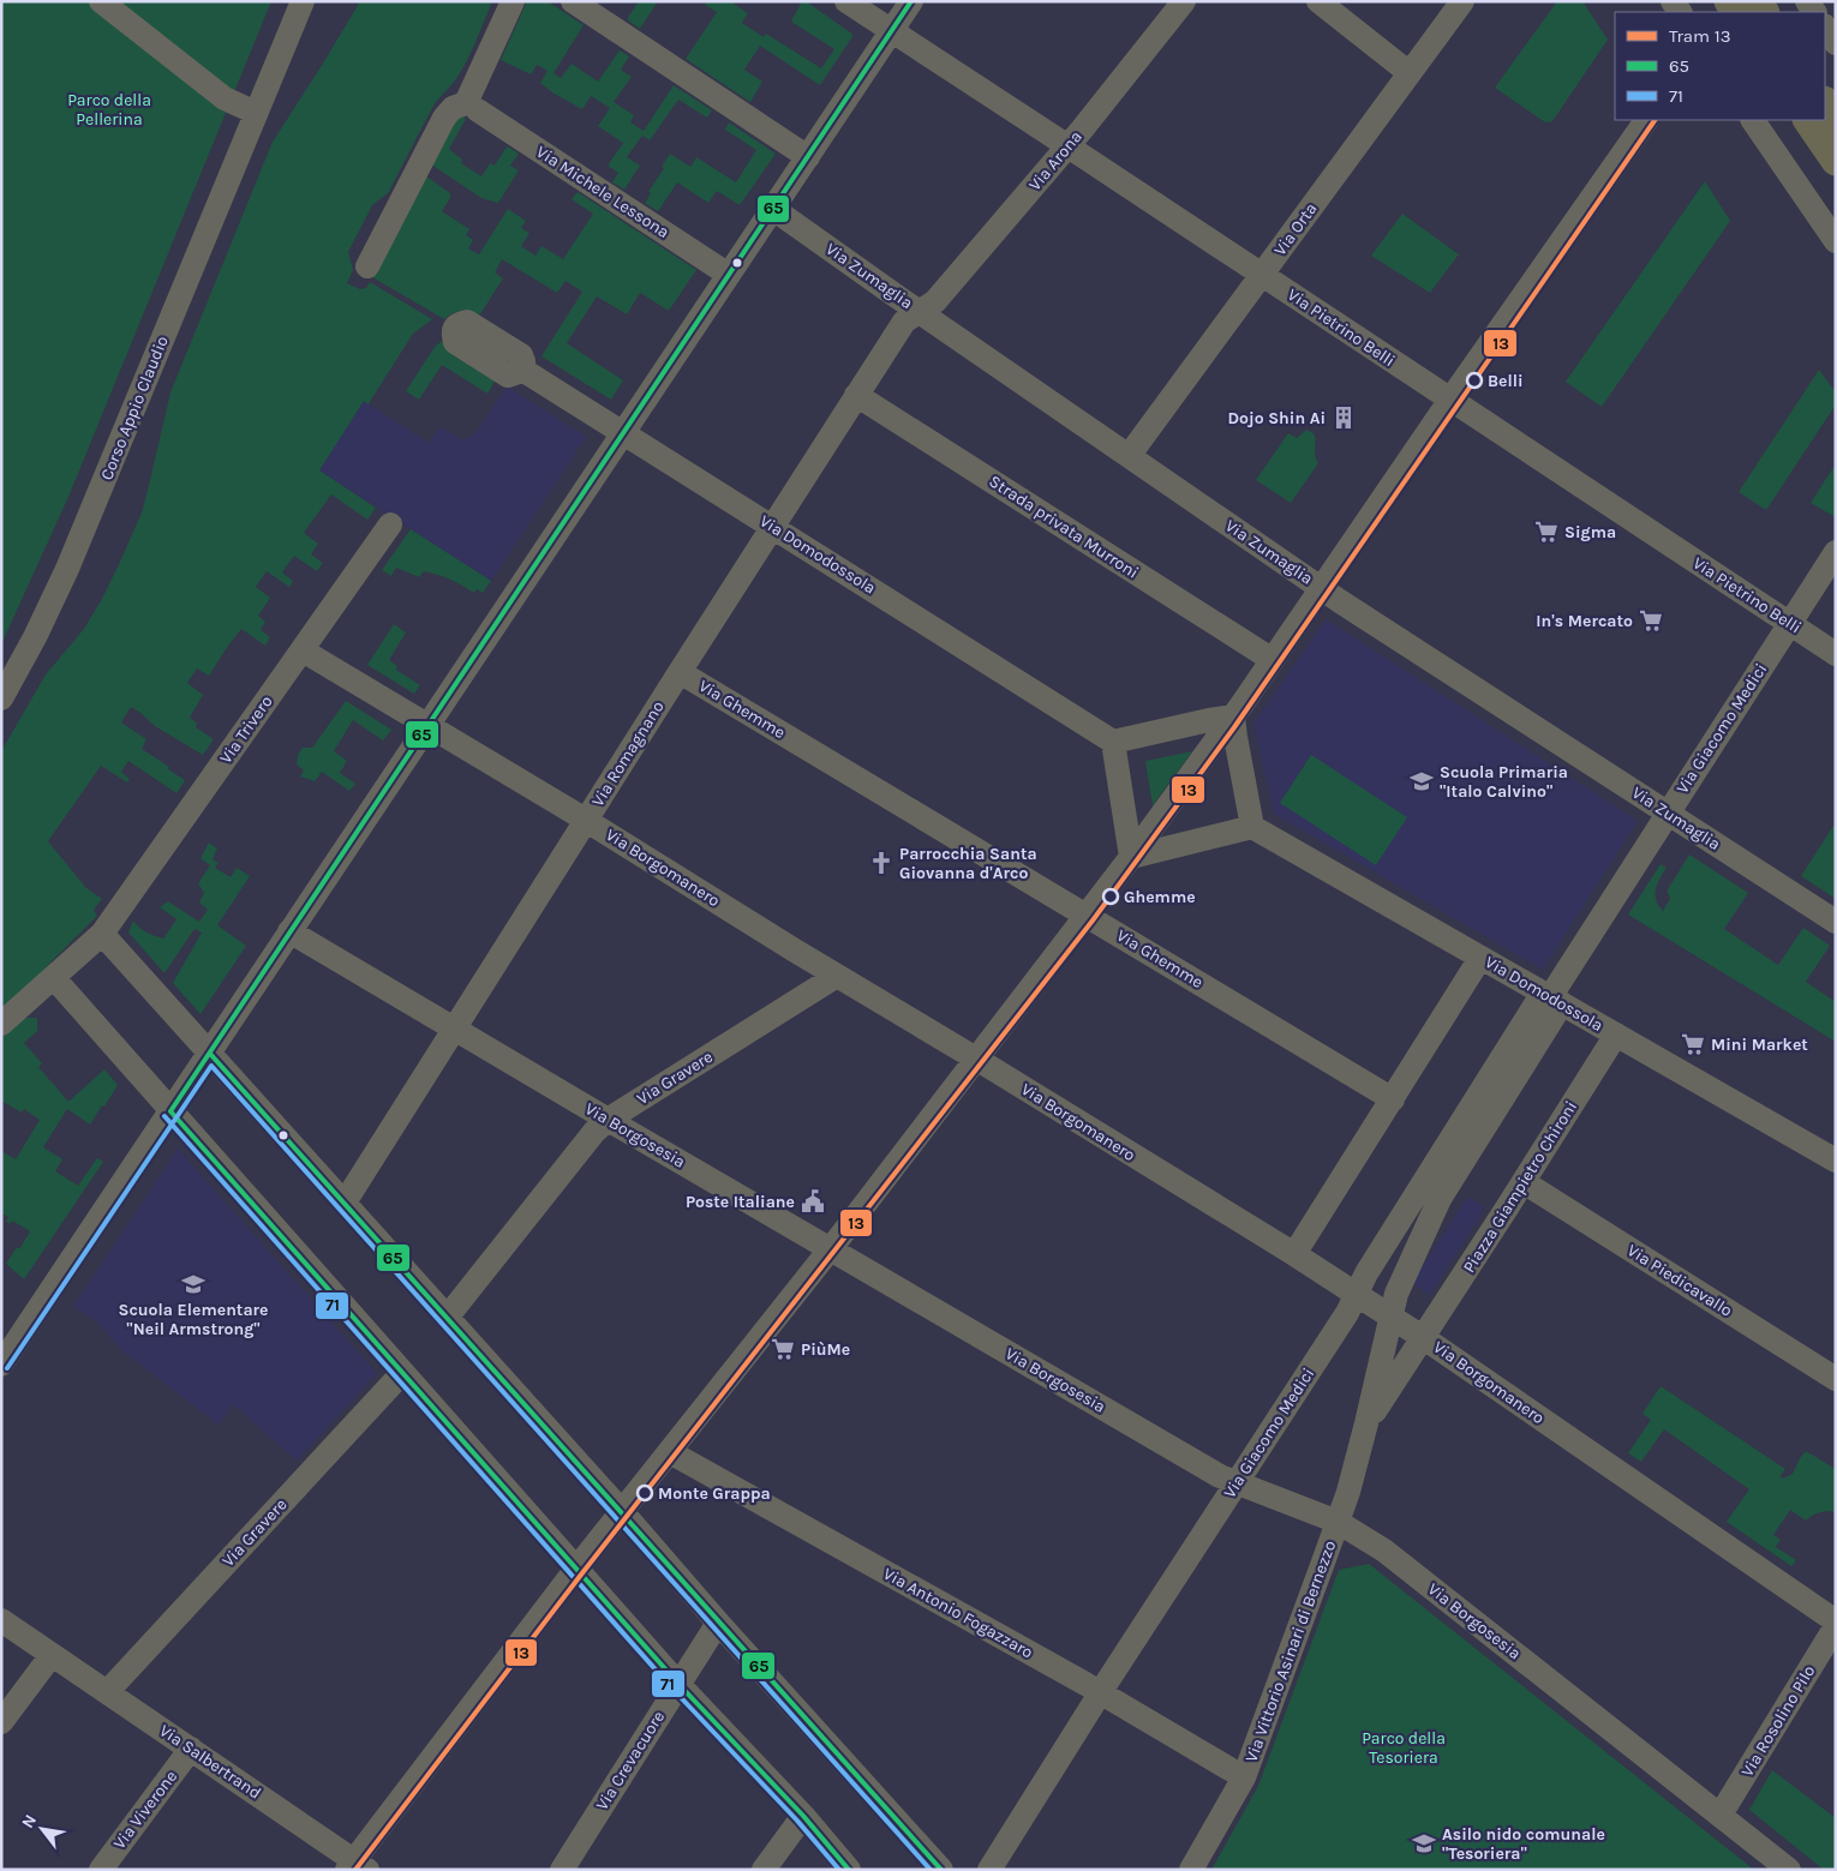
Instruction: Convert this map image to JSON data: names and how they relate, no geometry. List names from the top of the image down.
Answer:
{
  "streets": {
    "street": [
      "Via Arona",
      "Via Michele Lessona",
      "Via Orta",
      "Via Zumaglia",
      "Via Pietrino Belli",
      "Corso Appio Claudio",
      "Strada privata Murroni",
      "Via Domodossola",
      "Via Ghemme",
      "Via Giacomo Medici",
      "Via Trivero",
      "Via Romagnano",
      "Via Borgomanero",
      "Via Gravere",
      "Via Borgosesia",
      "Piazza Giampietro Chironi",
      "Via Piedicavallo",
      "Via Antonio Fogazzaro",
      "Via Vittorio Asinari di Bernezzo",
      "Via Rosolino Pilo",
      "Via Crevacuore",
      "Via Salbertrand",
      "Via Viverone"
    ]
  },
  "crossings": [
    ["Via Arona", "Via Zumaglia"],
    ["Via Arona", "Via Pietrino Belli"],
    ["Via Arona", "Via Romagnano"],
    ["Via Orta", "Via Zumaglia"],
    ["Via Orta", "Via Pietrino Belli"],
    ["Via Zumaglia", "Via Giacomo Medici"],
    ["Via Zumaglia", "Via Romagnano"],
    ["Via Pietrino Belli", "Via Giacomo Medici"],
    ["Strada privata Murroni", "Via Romagnano"],
    ["Via Domodossola", "Via Giacomo Medici"],
    ["Via Domodossola", "Via Romagnano"],
    ["Via Domodossola", "Piazza Giampietro Chironi"],
    ["Via Ghemme", "Via Romagnano"],
    ["Via Giacomo Medici", "Via Borgomanero"],
    ["Via Giacomo Medici", "Via Borgosesia"],
    ["Via Giacomo Medici", "Via Antonio Fogazzaro"],
    ["Via Giacomo Medici", "Via Vittorio Asinari di Bernezzo"],
    ["Via Trivero", "Via Borgomanero"],
    ["Via Romagnano", "Via Borgomanero"],
    ["Via Romagnano", "Via Borgosesia"],
    ["Via Borgomanero", "Via Gravere"],
    ["Via Borgomanero", "Piazza Giampietro Chironi"],
    ["Via Borgomanero", "Via Vittorio Asinari di Bernezzo"],
    ["Via Gravere", "Via Borgosesia"],
    ["Via Gravere", "Via Salbertrand"],
    ["Via Borgosesia", "Via Vittorio Asinari di Bernezzo"],
    ["Via Borgosesia", "Via Rosolino Pilo"],
    ["Piazza Giampietro Chironi", "Via Piedicavallo"],
    ["Piazza Giampietro Chironi", "Via Vittorio Asinari di Bernezzo"],
    ["Via Antonio Fogazzaro", "Via Vittorio Asinari di Bernezzo"],
    ["Via Salbertrand", "Via Viverone"]
  ],
  "parks": ["Parco della Pellerina", "Parco della Tesoriera"],
  "places": {
    "other": ["Belli", "Ghemme", "Monte Grappa"],
    "building": ["Dojo Shin Ai"],
    "supermarket": [
      "Sigma",
      "In's Mercato",
      "Mini Market",
      "PiùMe"
    ],
    "school or university": ["Scuola Primaria \"Italo Calvino\"", "Scuola Elementare \"Neil Armstrong\"", "Asilo nido comunale \"Tesoriera\""],
    "church": ["Parrocchia Santa Giovanna d'Arco"],
    "public building": ["Poste Italiane"]
  },
  "lines": ["transit line 65", "tram line 13", "transit line 71"],
  "legend": ["Tram 13", "65", "71"],
  "north": "top left"
}
